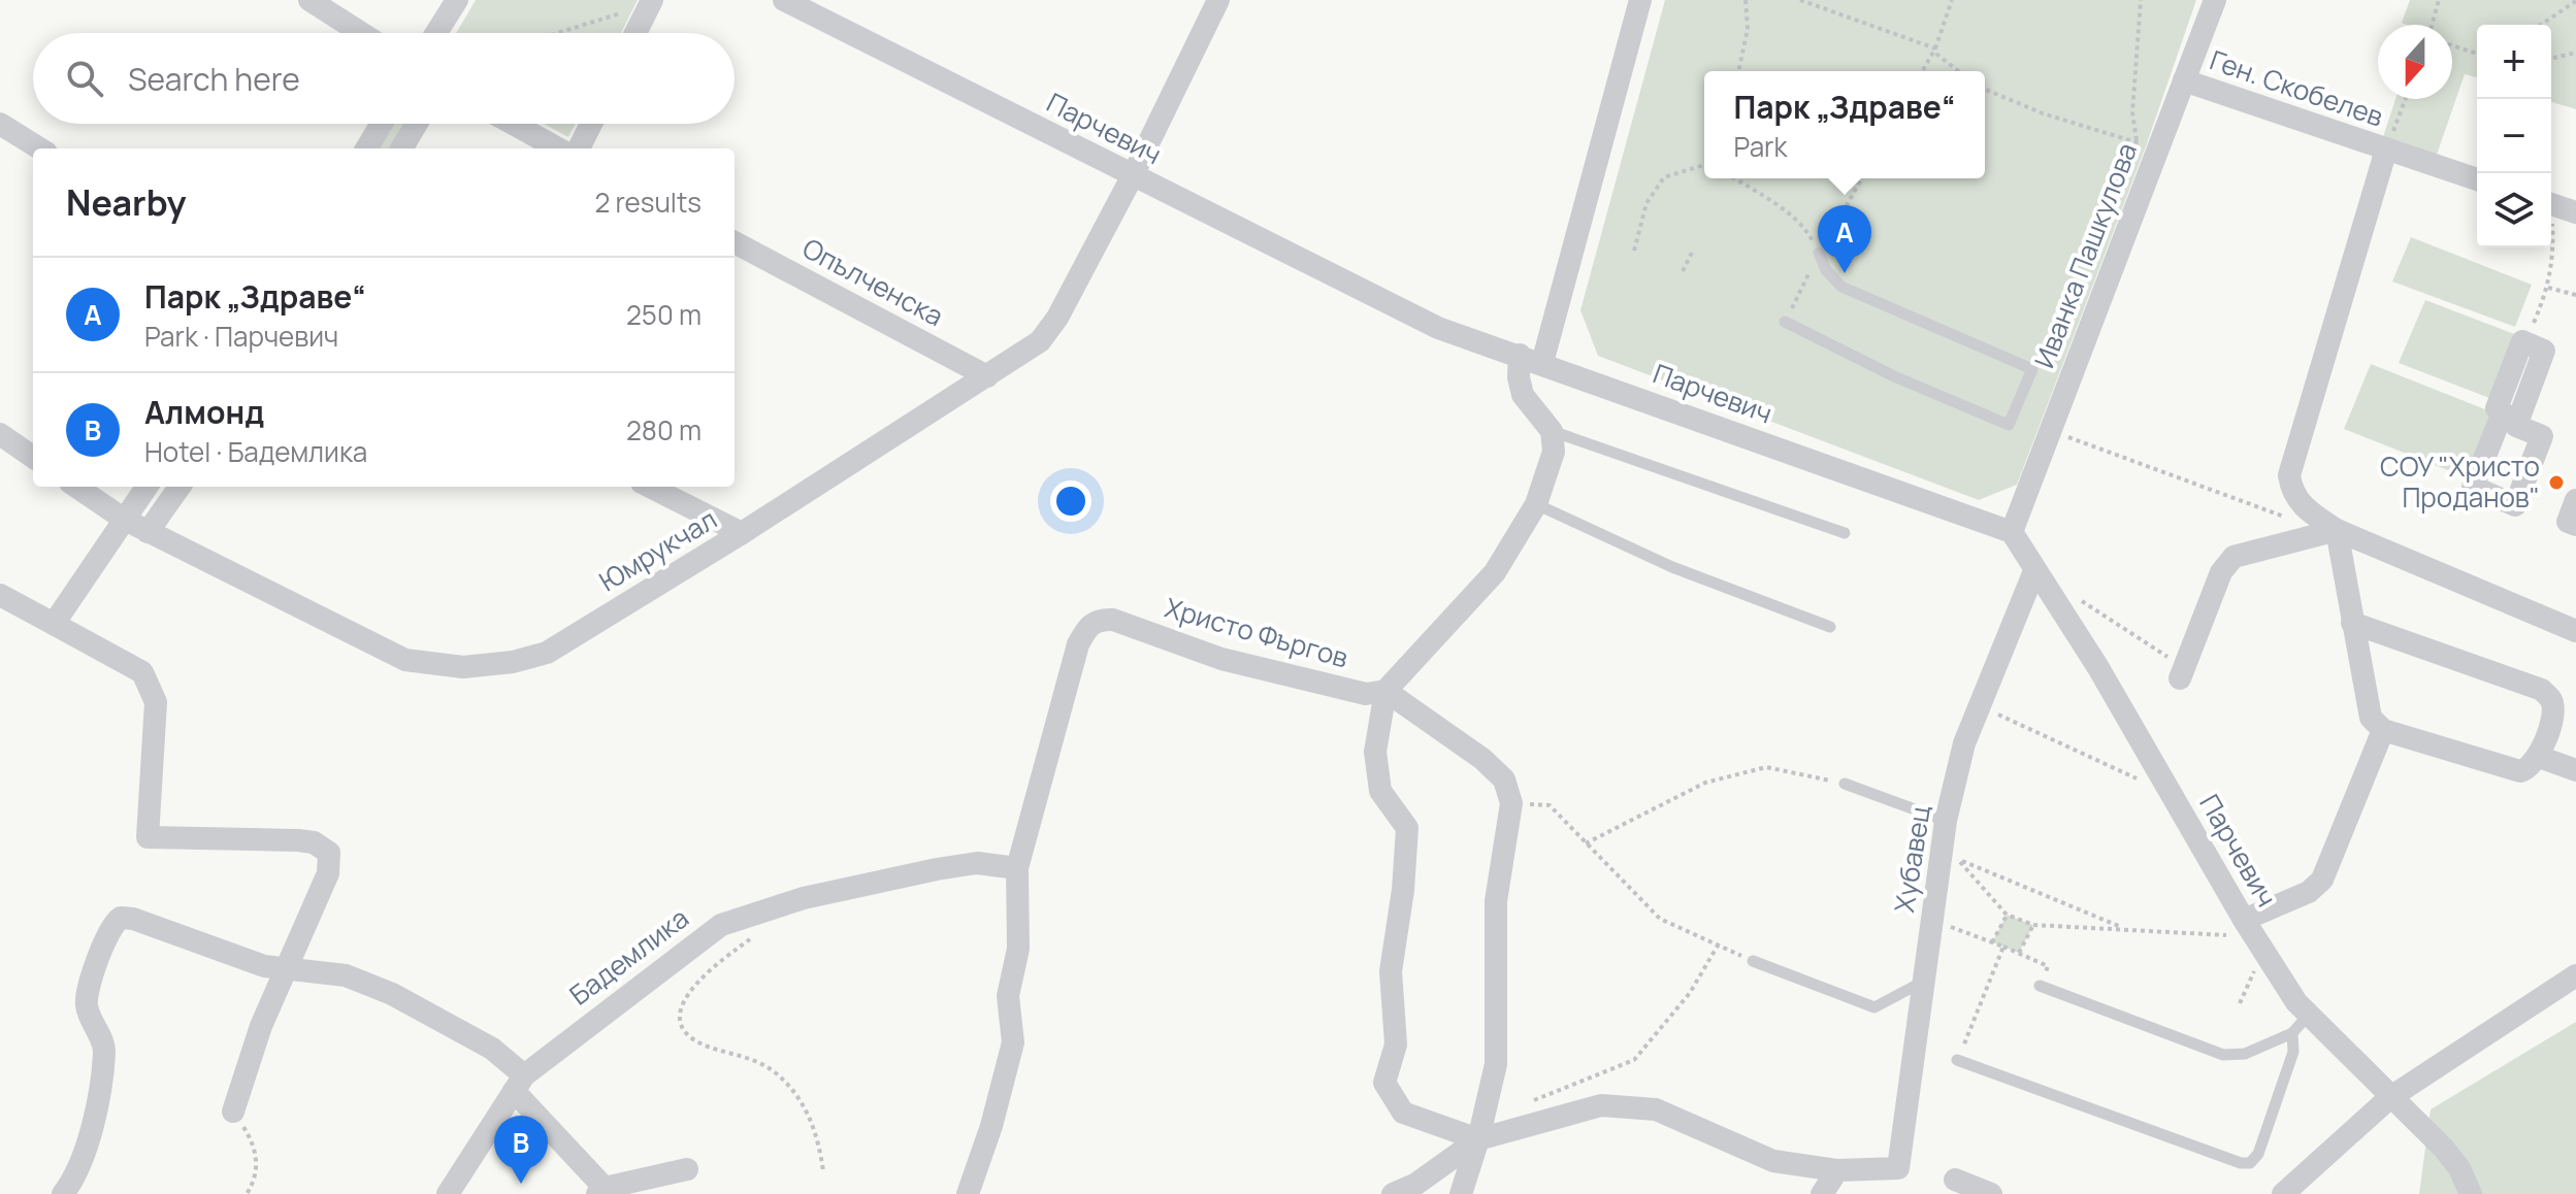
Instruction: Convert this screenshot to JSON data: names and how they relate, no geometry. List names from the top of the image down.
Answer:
{
  "streets": {
    "street": [
      "Ген. Скобелев",
      "Парчевич",
      "Иванка Пашкулова",
      "Опълченска",
      "Юмрукчал",
      "Христо Фъргов",
      "Хубавец",
      "Бадемлика"
    ]
  },
  "crossings": [
    ["Ген. Скобелев", "Иванка Пашкулова"],
    ["Парчевич", "Иванка Пашкулова"],
    ["Парчевич", "Юмрукчал"],
    ["Парчевич", "Хубавец"],
    ["Опълченска", "Юмрукчал"],
    ["Христо Фъргов", "Бадемлика"]
  ],
  "places": ["СОУ \"Христо Проданов\""],
  "north": "bottom",
  "page": {
    "map_buttons": ["+", "−"],
    "search": "Search here",
    "popup": ["Парк „Здраве“", "Park"],
    "heading": ["Nearby", "2 results"],
    "pins": ["A", "B"],
    "list": [
      {
        "mark": "A",
        "name": "Парк „Здраве“",
        "note": "Park · Парчевич",
        "value": "250 m"
      },
      {
        "mark": "B",
        "name": "Алмонд",
        "note": "Hotel · Бадемлика",
        "value": "280 m"
      }
    ]
  }
}
